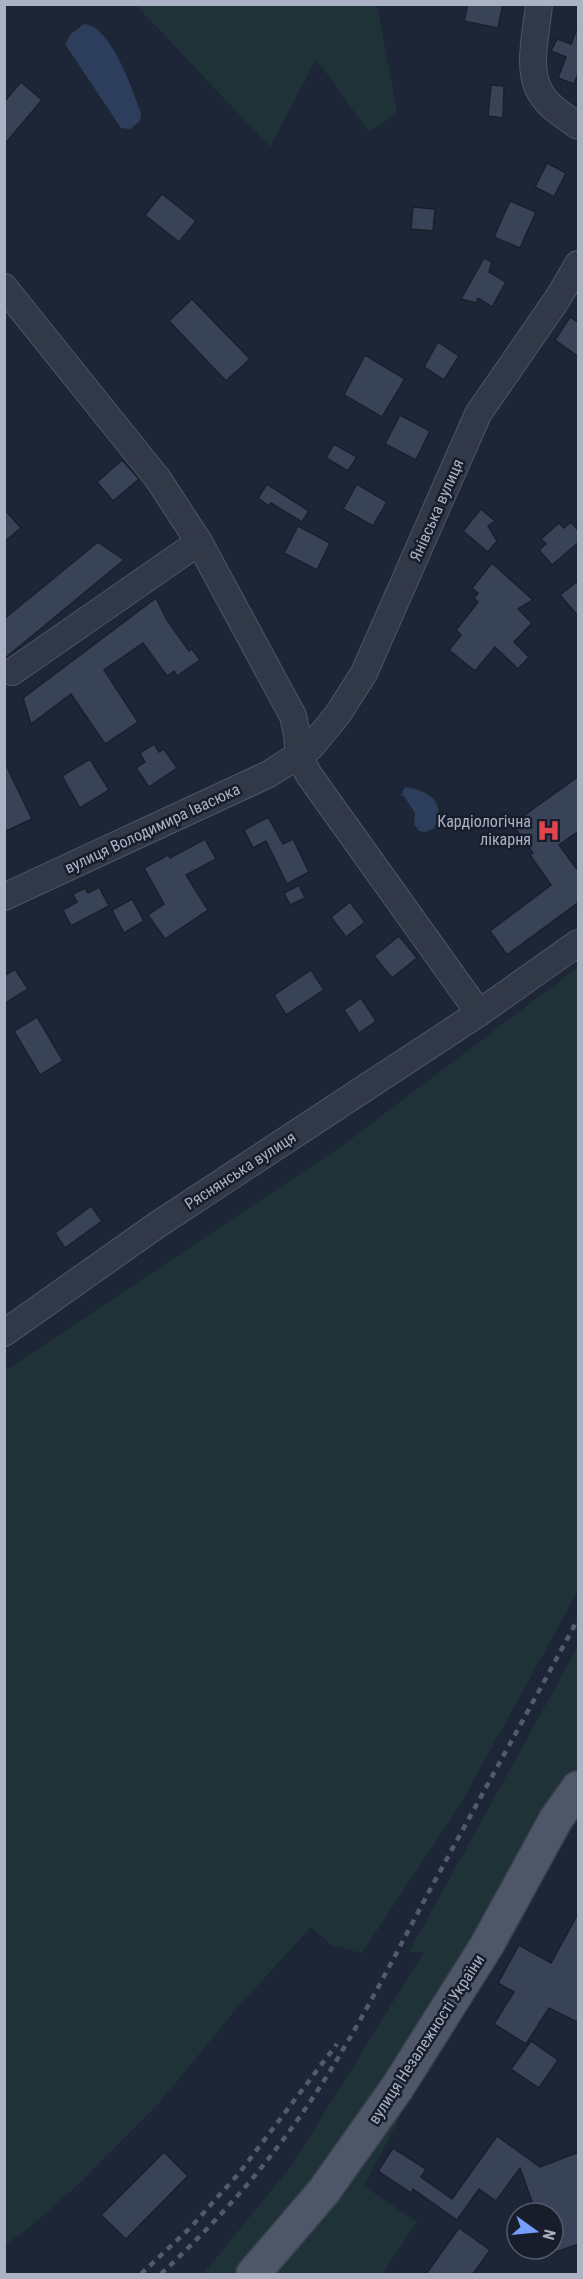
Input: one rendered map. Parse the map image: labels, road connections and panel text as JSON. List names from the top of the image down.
{
  "streets": {
    "main road": ["вулиця Незалежності України"],
    "street": ["Янівська вулиця", "вулиця Володимира Івасюка", "Ряснянська вулиця"]
  },
  "crossings": [
    ["Янівська вулиця", "вулиця Володимира Івасюка"]
  ],
  "places": {
    "hospital": ["Кардіологічна лікарня"]
  },
  "north": "right"
}
